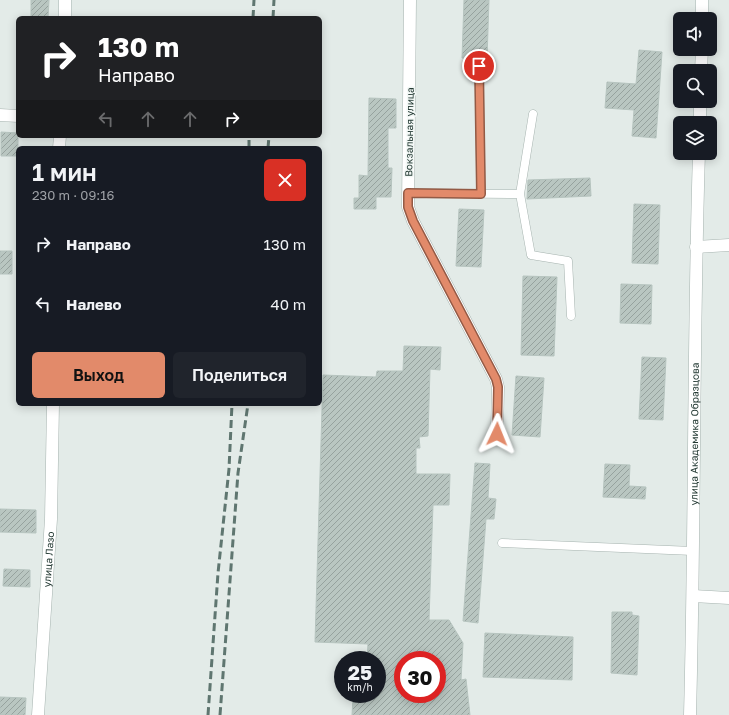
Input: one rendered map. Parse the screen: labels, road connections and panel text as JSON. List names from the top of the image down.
{
  "streets": {
    "street": ["Вокзальная улица", "улица Академика Образцова", "улица Лазо"]
  },
  "page": {
    "turn": ["130 m", "Направо"],
    "heading": ["1 мин", "230 m · 09:16"],
    "list": [
      {
        "name": "Направо",
        "value": "130 m"
      },
      {
        "name": "Налево",
        "value": "40 m"
      }
    ],
    "buttons": ["Выход", "Поделиться"],
    "speed": "25 km/h",
    "limit": "30"
  }
}
